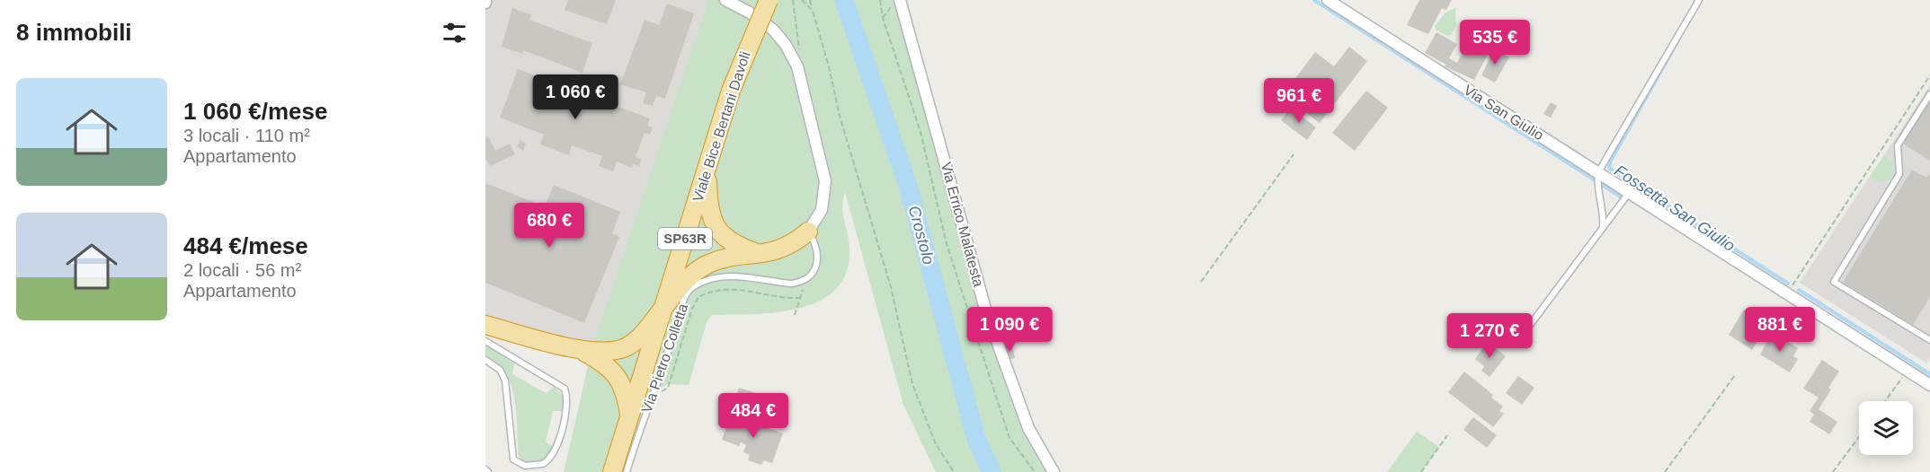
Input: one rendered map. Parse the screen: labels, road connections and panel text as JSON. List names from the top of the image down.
{
  "streets": {
    "highway": ["Viale Bice Bertani Davoli", "SP63R"],
    "street": ["Via San Giulio", "Via Errico Malatesta"],
    "lane": ["Via Pietro Colletta"]
  },
  "water": ["Fossetta San Giulio", "Crostolo"],
  "page": {
    "heading": "8 immobili",
    "price": [
      "535 €",
      "1 060 €",
      "961 €",
      "680 €",
      "1 090 €",
      "881 €",
      "1 270 €",
      "484 €"
    ],
    "list": [
      {
        "name": "1 060 €/mese",
        "note": "3 locali · 110 m² · Appartamento"
      },
      {
        "name": "484 €/mese",
        "note": "2 locali · 56 m² · Appartamento"
      }
    ]
  }
}
